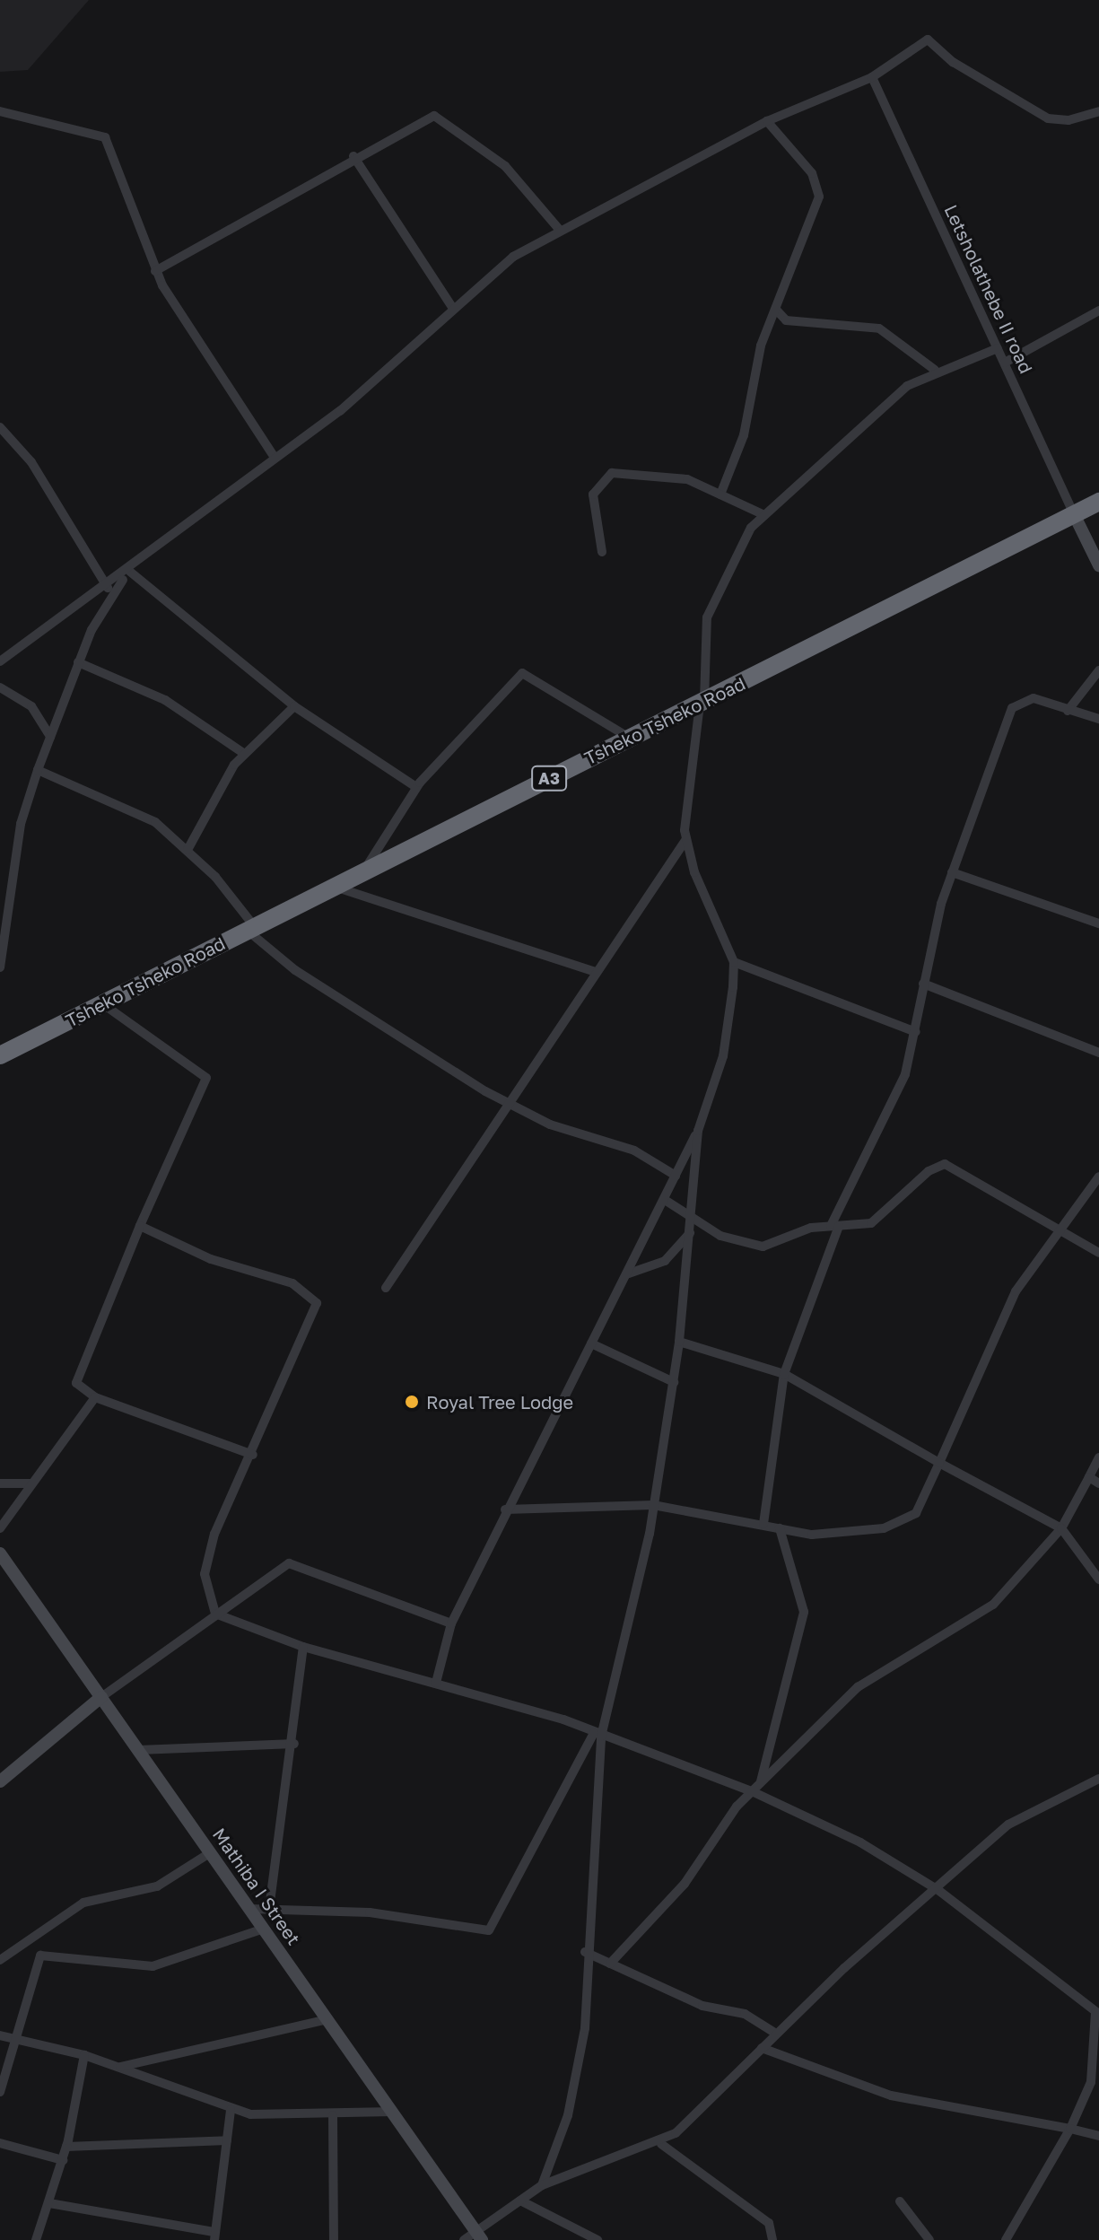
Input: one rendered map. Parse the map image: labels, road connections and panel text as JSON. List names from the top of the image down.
{
  "streets": {
    "highway": ["Tsheko Tsheko Road", "A3"],
    "street": ["Letsholathebe II road", "Mathiba I Street"]
  },
  "crossings": [
    ["Letsholathebe II road", "Tsheko Tsheko Road"]
  ],
  "places": ["Royal Tree Lodge"]
}
